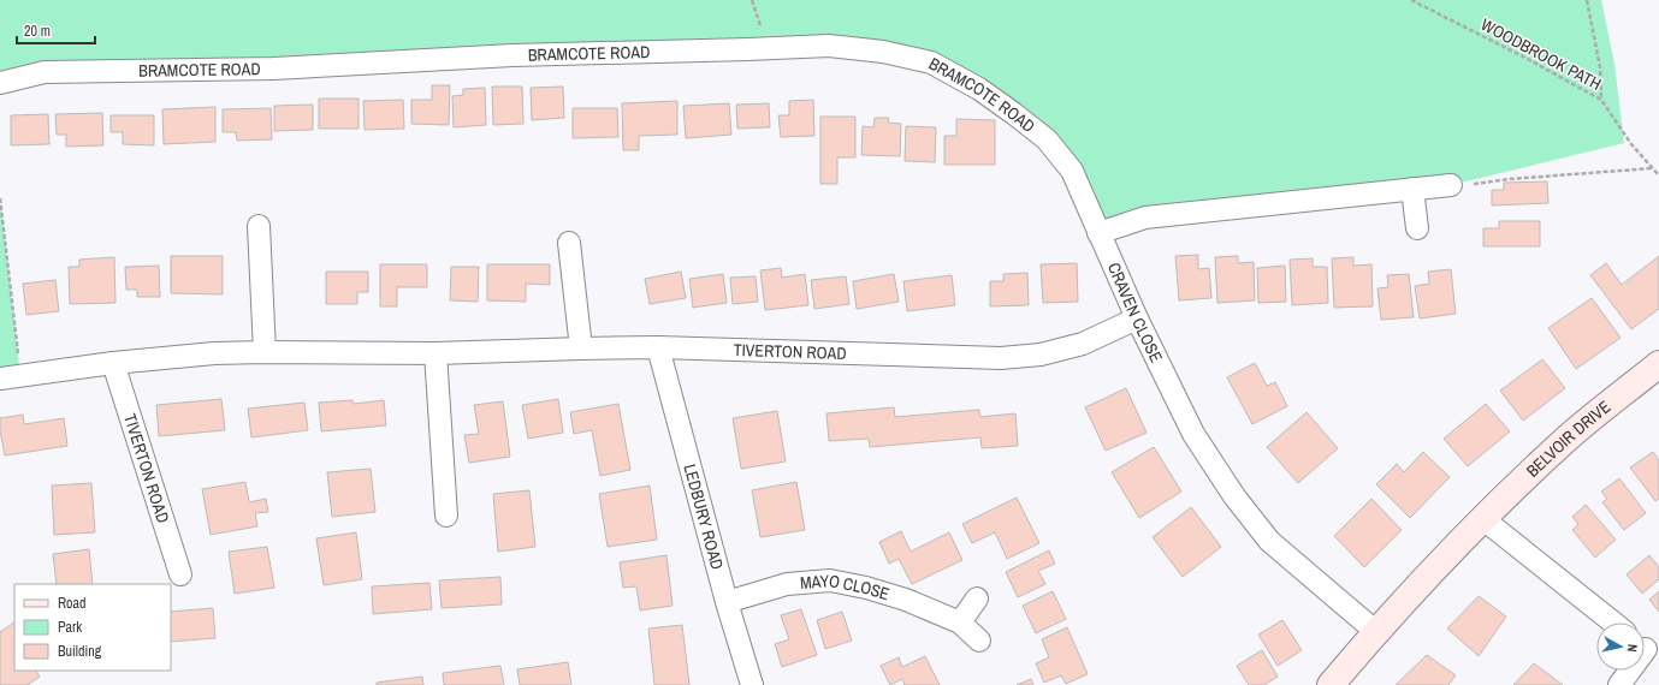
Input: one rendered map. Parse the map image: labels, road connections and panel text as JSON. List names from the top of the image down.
{
  "streets": {
    "street": [
      "BRAMCOTE ROAD",
      "CRAVEN CLOSE",
      "TIVERTON ROAD",
      "BELVOIR DRIVE",
      "LEDBURY ROAD",
      "MAYO CLOSE"
    ],
    "path": ["WOODBROOK PATH"]
  },
  "crossings": [
    ["BRAMCOTE ROAD", "CRAVEN CLOSE"],
    ["CRAVEN CLOSE", "TIVERTON ROAD"],
    ["CRAVEN CLOSE", "BELVOIR DRIVE"],
    ["TIVERTON ROAD", "LEDBURY ROAD"],
    ["LEDBURY ROAD", "MAYO CLOSE"]
  ],
  "legend": ["Road", "Park", "Building"],
  "scale_bar": "20 m",
  "north": "right"
}
